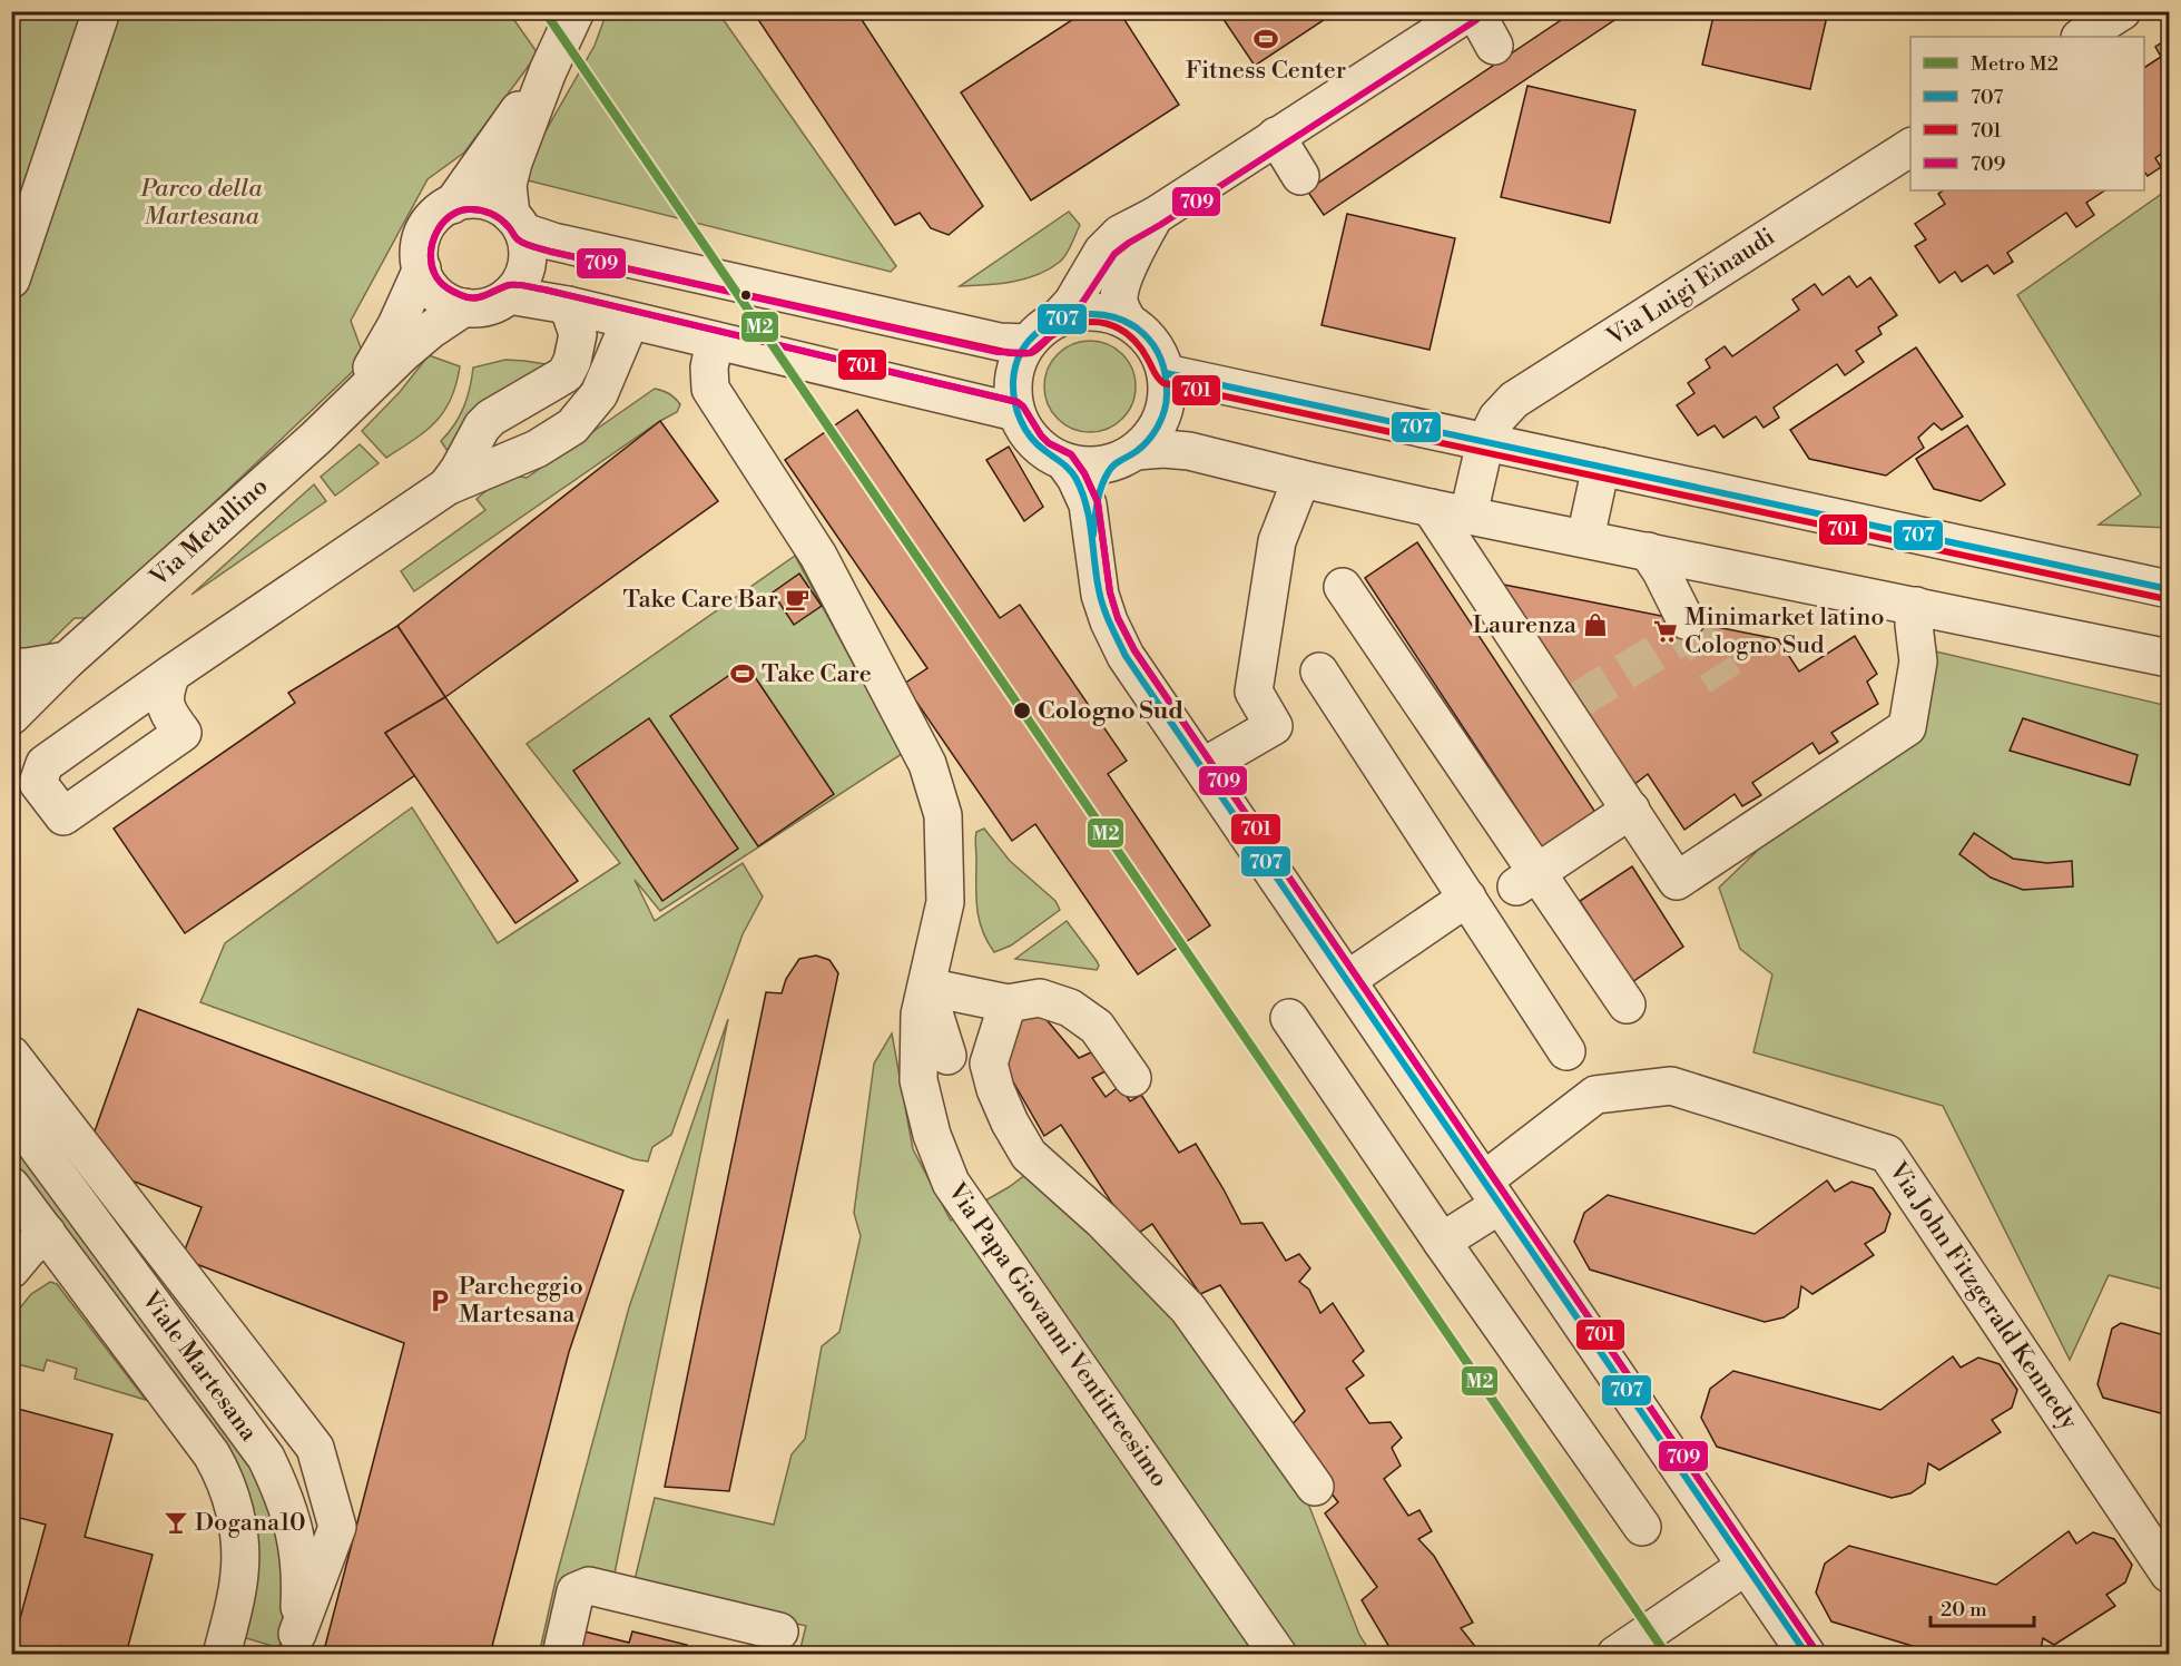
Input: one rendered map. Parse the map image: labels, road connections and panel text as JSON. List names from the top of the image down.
{
  "streets": {
    "street": [
      "Via Luigi Einaudi",
      "Via Metallino",
      "Via John Fitzgerald Kennedy",
      "Via Papa Giovanni Ventitreesimo",
      "Viale Martesana"
    ]
  },
  "parks": ["Parco della Martesana"],
  "places": {
    "sports": ["Fitness Center", "Take Care"],
    "cafe": ["Take Care Bar"],
    "shop": ["Laurenza"],
    "supermarket": ["Minimarket latino Cologno Sud"],
    "other": ["Cologno Sud"],
    "parking": ["Parcheggio Martesana"],
    "bar": ["Dogana10"]
  },
  "lines": [
    "metro line M2",
    "transit line 709",
    "transit line 701",
    "transit line 707"
  ],
  "legend": [
    "Metro M2",
    "707",
    "701",
    "709"
  ],
  "scale_bar": "20 m"
}
